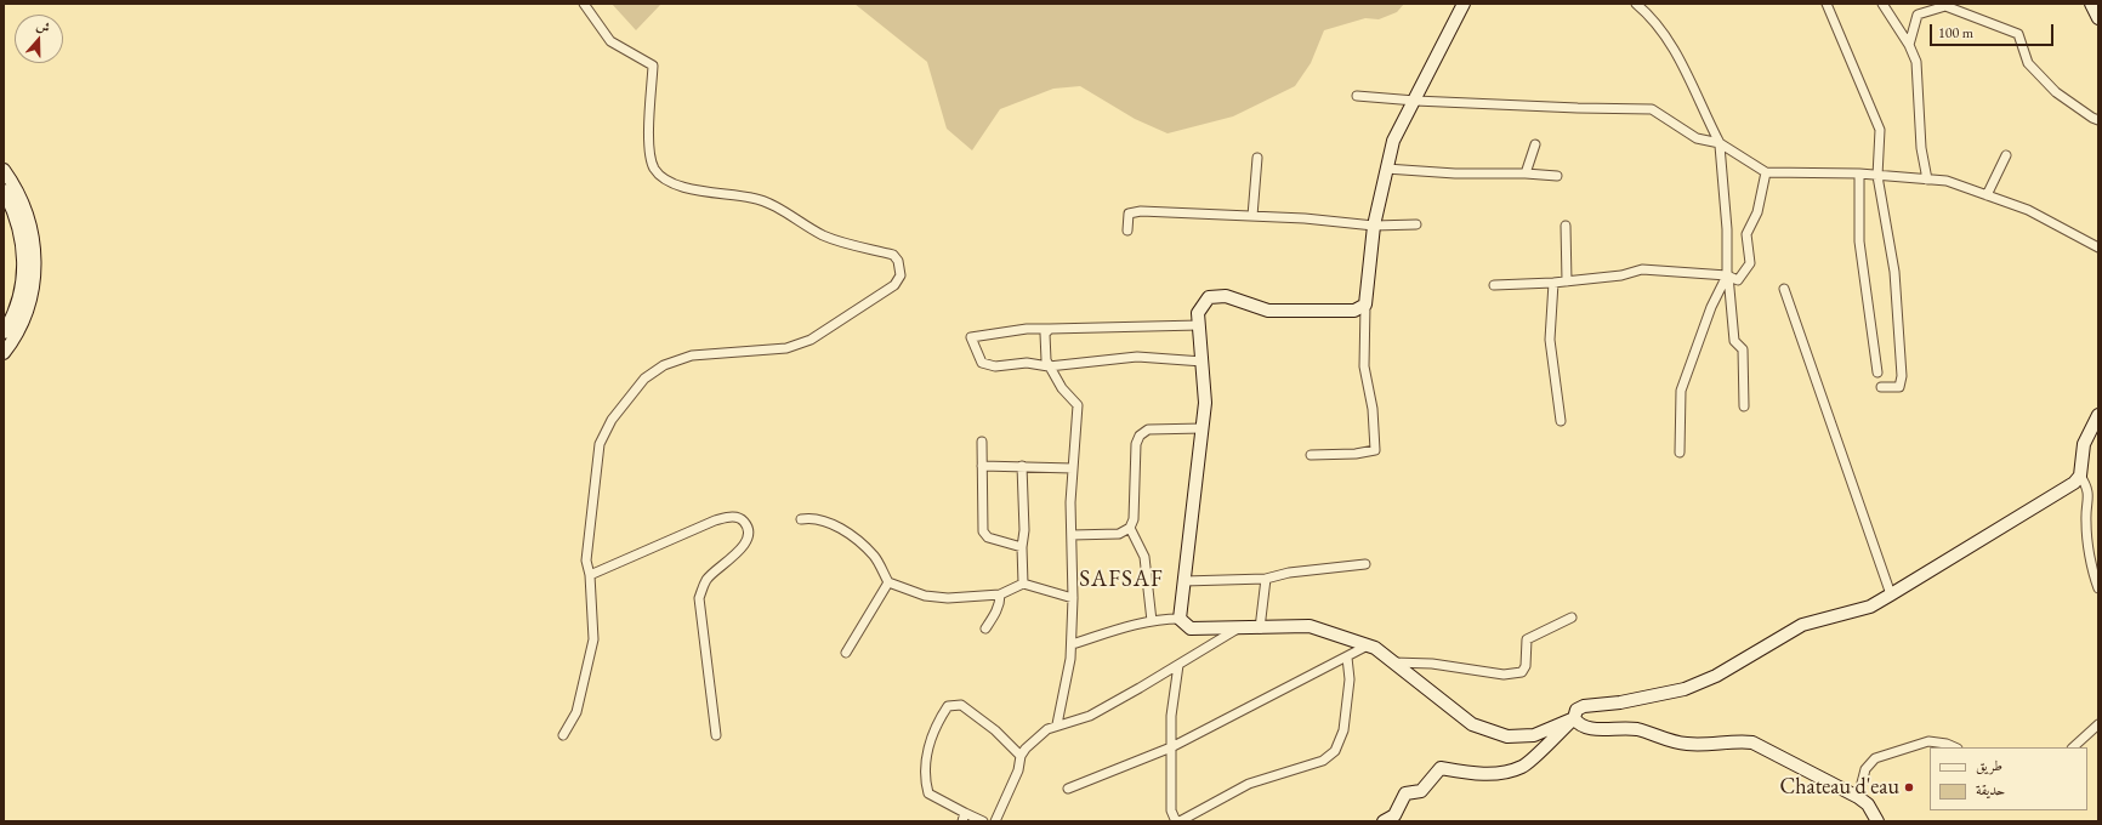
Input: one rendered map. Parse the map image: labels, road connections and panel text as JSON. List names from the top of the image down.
{
  "districts": ["SAFSAF"],
  "places": ["Chateau d'eau"],
  "legend": ["طريق", "حديقة"],
  "scale_bar": "100 m",
  "north": "top"
}
